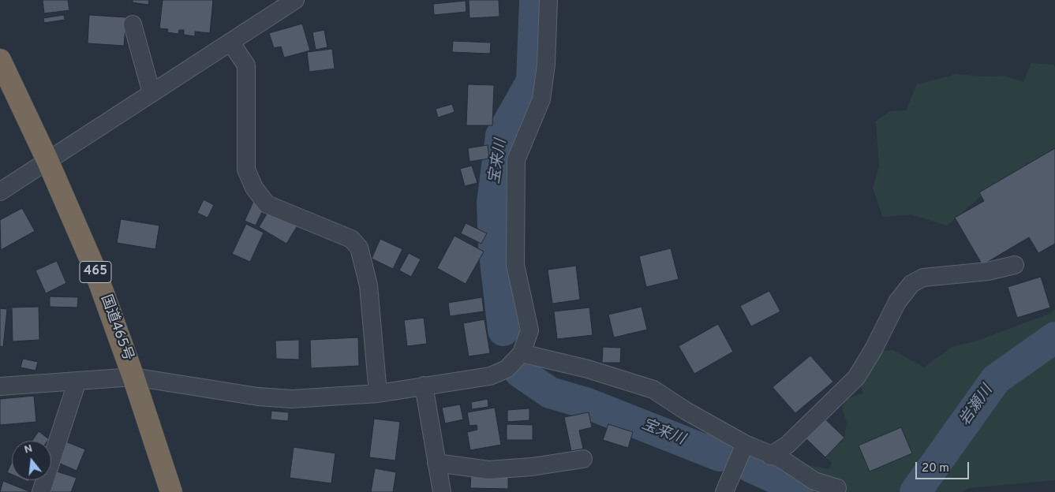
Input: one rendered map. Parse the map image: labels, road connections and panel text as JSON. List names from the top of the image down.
{
  "streets": {
    "highway": ["465", "国道465号"]
  },
  "water": ["宝来川", "岩瀬川"],
  "scale_bar": "20 m",
  "north": "top"
}
